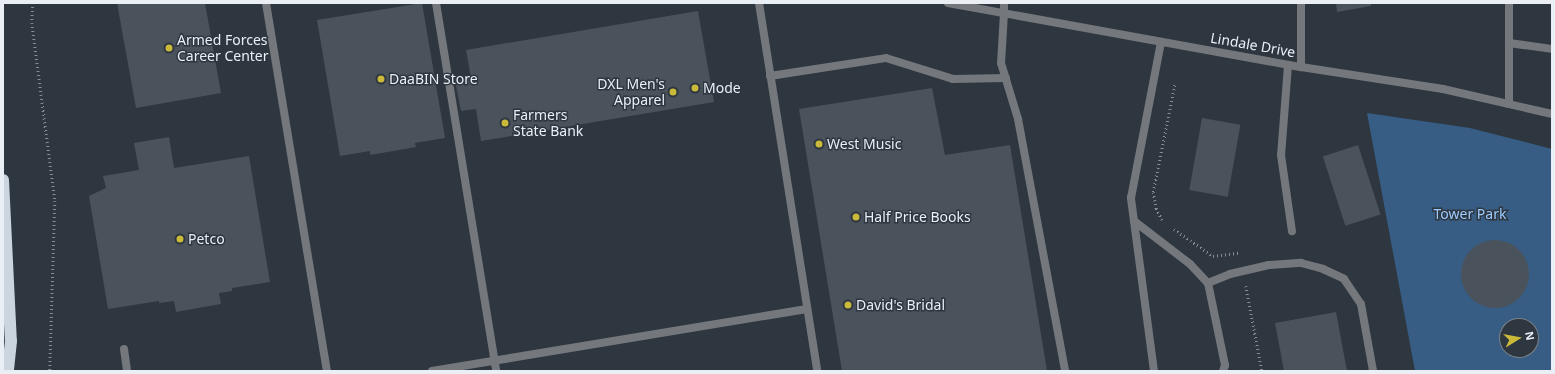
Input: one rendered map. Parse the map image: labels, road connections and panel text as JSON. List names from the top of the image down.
{
  "streets": {
    "street": ["Lindale Drive"]
  },
  "parks": ["Tower Park"],
  "places": [
    "Armed Forces Career Center",
    "DaaBIN Store",
    "Mode",
    "DXL Men's Apparel",
    "Farmers State Bank",
    "West Music",
    "Half Price Books",
    "Petco",
    "David's Bridal"
  ],
  "north": "right"
}
